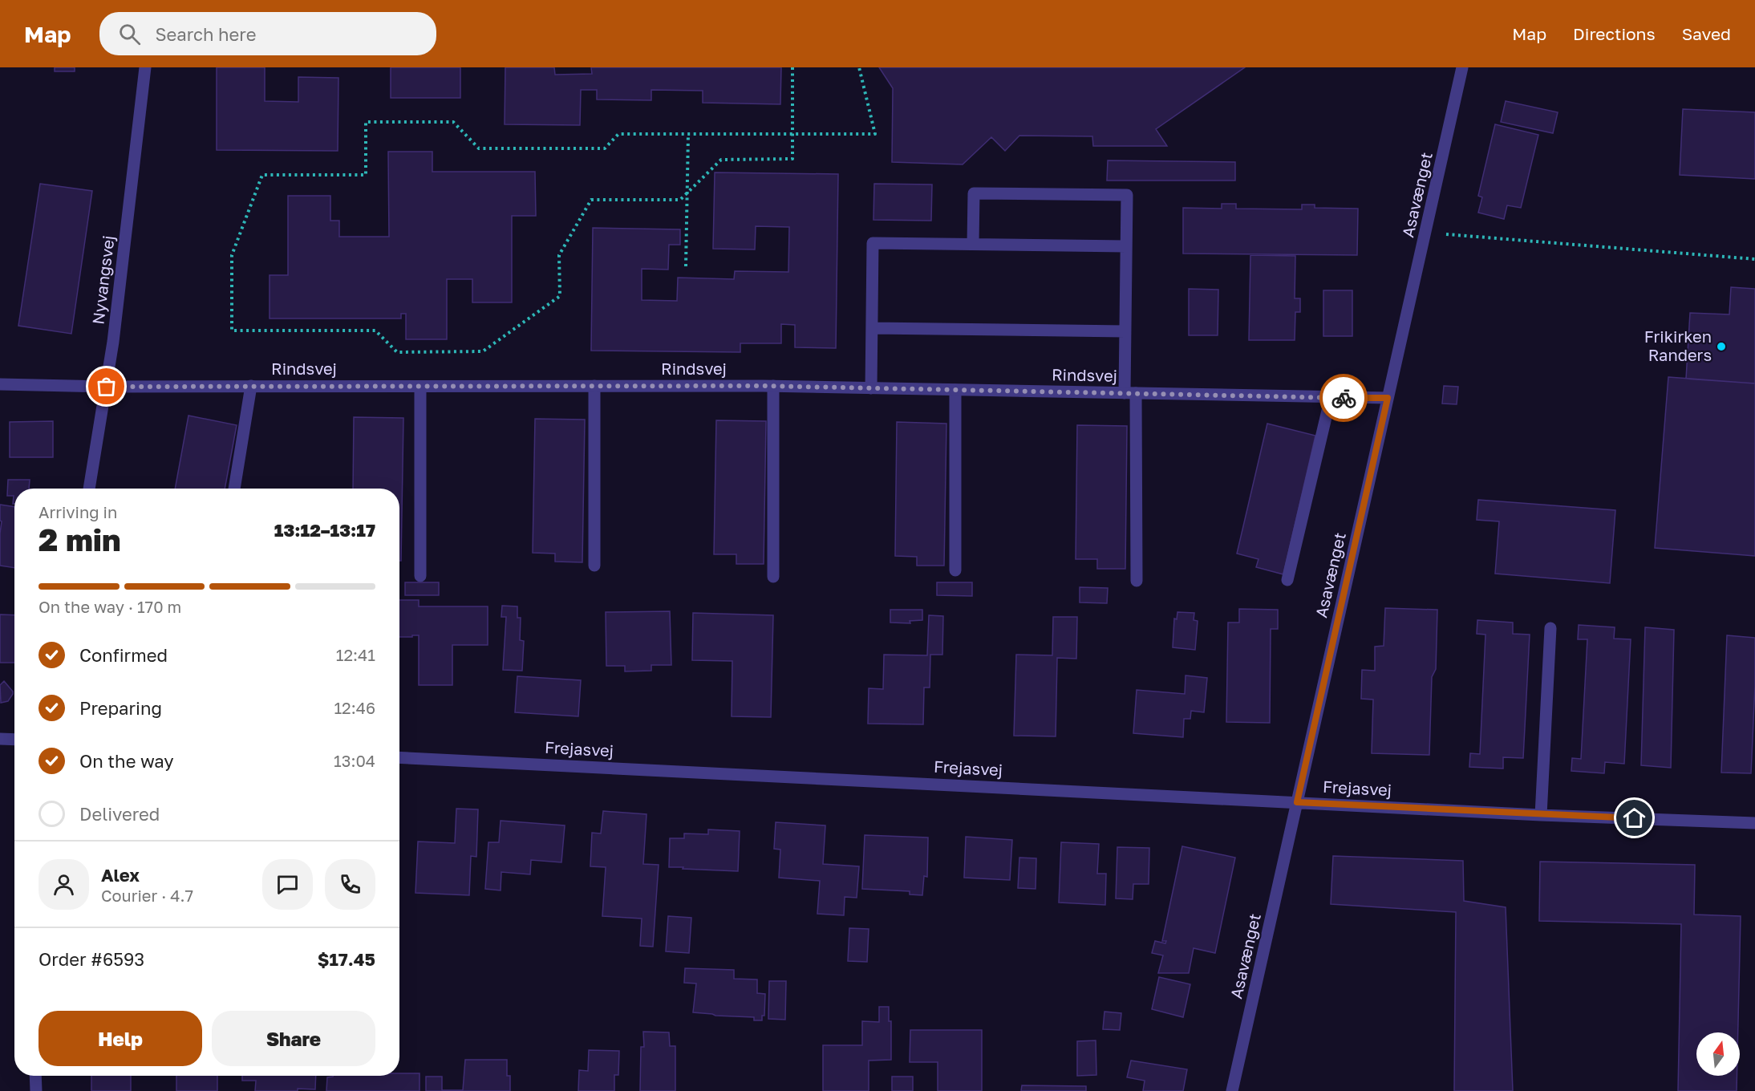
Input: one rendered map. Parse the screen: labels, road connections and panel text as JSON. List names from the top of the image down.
{
  "streets": {
    "street": [
      "Asavænget",
      "Nyvangsvej",
      "Rindsvej",
      "Frejasvej"
    ]
  },
  "crossings": [
    ["Asavænget", "Rindsvej"],
    ["Asavænget", "Frejasvej"],
    ["Nyvangsvej", "Rindsvej"]
  ],
  "places": ["Frikirken Randers"],
  "north": "top",
  "page": {
    "header": "Map",
    "search": "Search here",
    "nav": ["Map", "Directions", "Saved"],
    "heading": ["2 min", "Arriving in", "13:12–13:17"],
    "panel": [
      "Alex",
      "Courier · 4.7",
      "Order #6593",
      "$17.45"
    ],
    "bar": "On the way · 170 m",
    "list": [
      ["Confirmed", "12:41"],
      ["Preparing", "12:46"],
      ["On the way", "13:04"],
      "Delivered"
    ],
    "buttons": ["Help", "Share"]
  }
}
